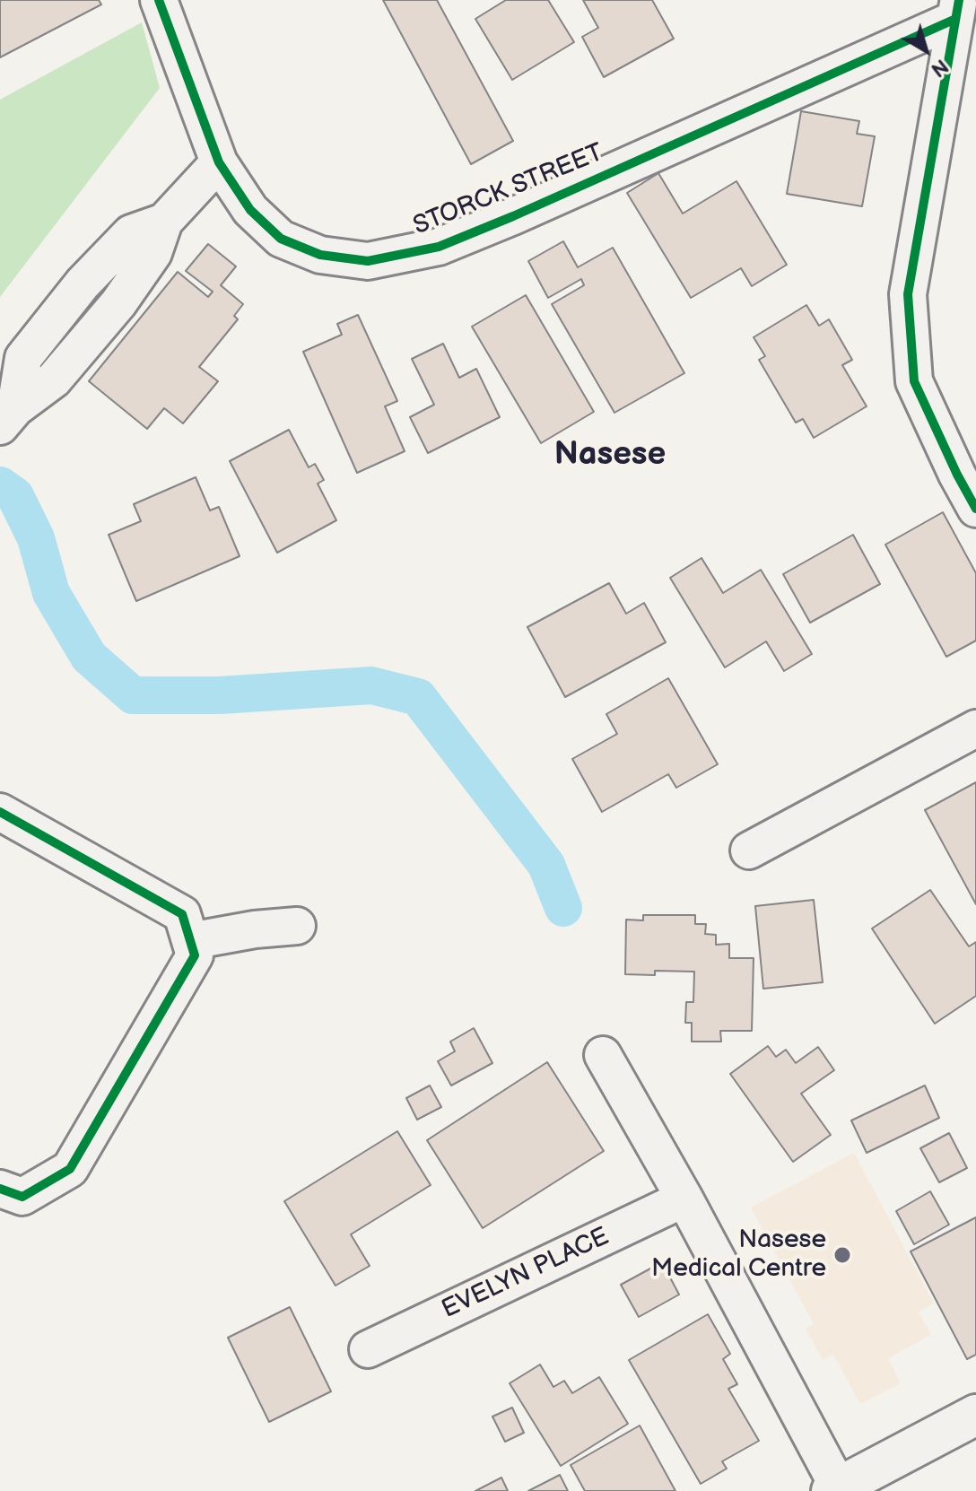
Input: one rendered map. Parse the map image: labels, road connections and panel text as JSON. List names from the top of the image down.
{
  "streets": {
    "street": ["STORCK STREET", "EVELYN PLACE"]
  },
  "districts": ["Nasese"],
  "places": ["Nasese Medical Centre"],
  "north": "bottom right"
}
